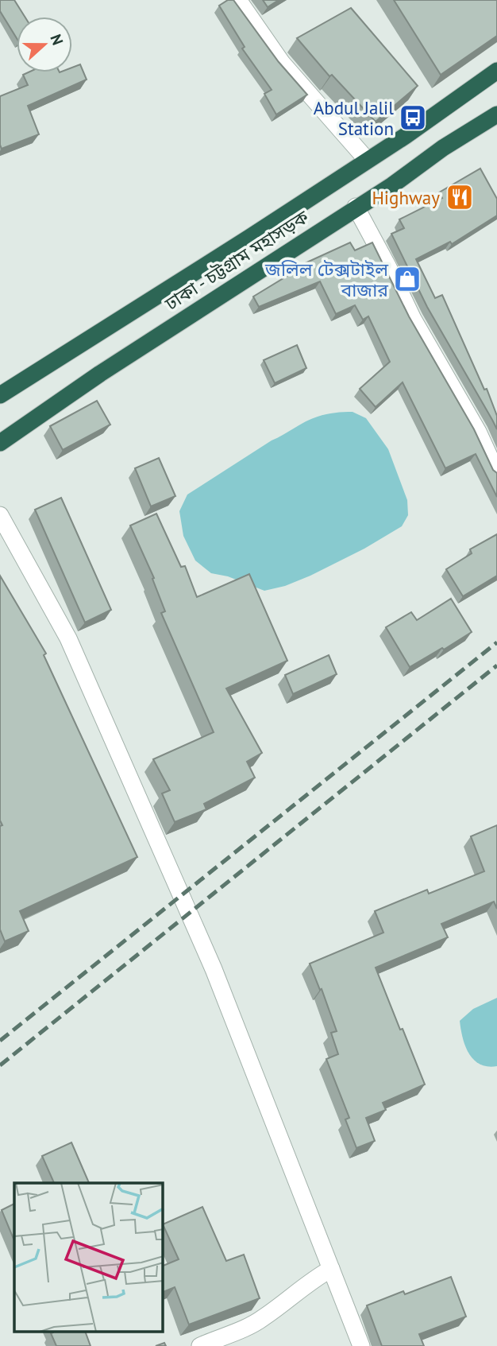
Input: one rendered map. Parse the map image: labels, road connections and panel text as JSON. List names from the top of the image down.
{
  "streets": {
    "highway": ["ঢাকা - চট্টগ্রাম মহাসড়ক"]
  },
  "places": {
    "bus stop": ["Abdul Jalil Station"],
    "restaurant": ["Highway"],
    "shop": ["জলিল টেক্সটাইল বাজার"]
  },
  "north": "right"
}
